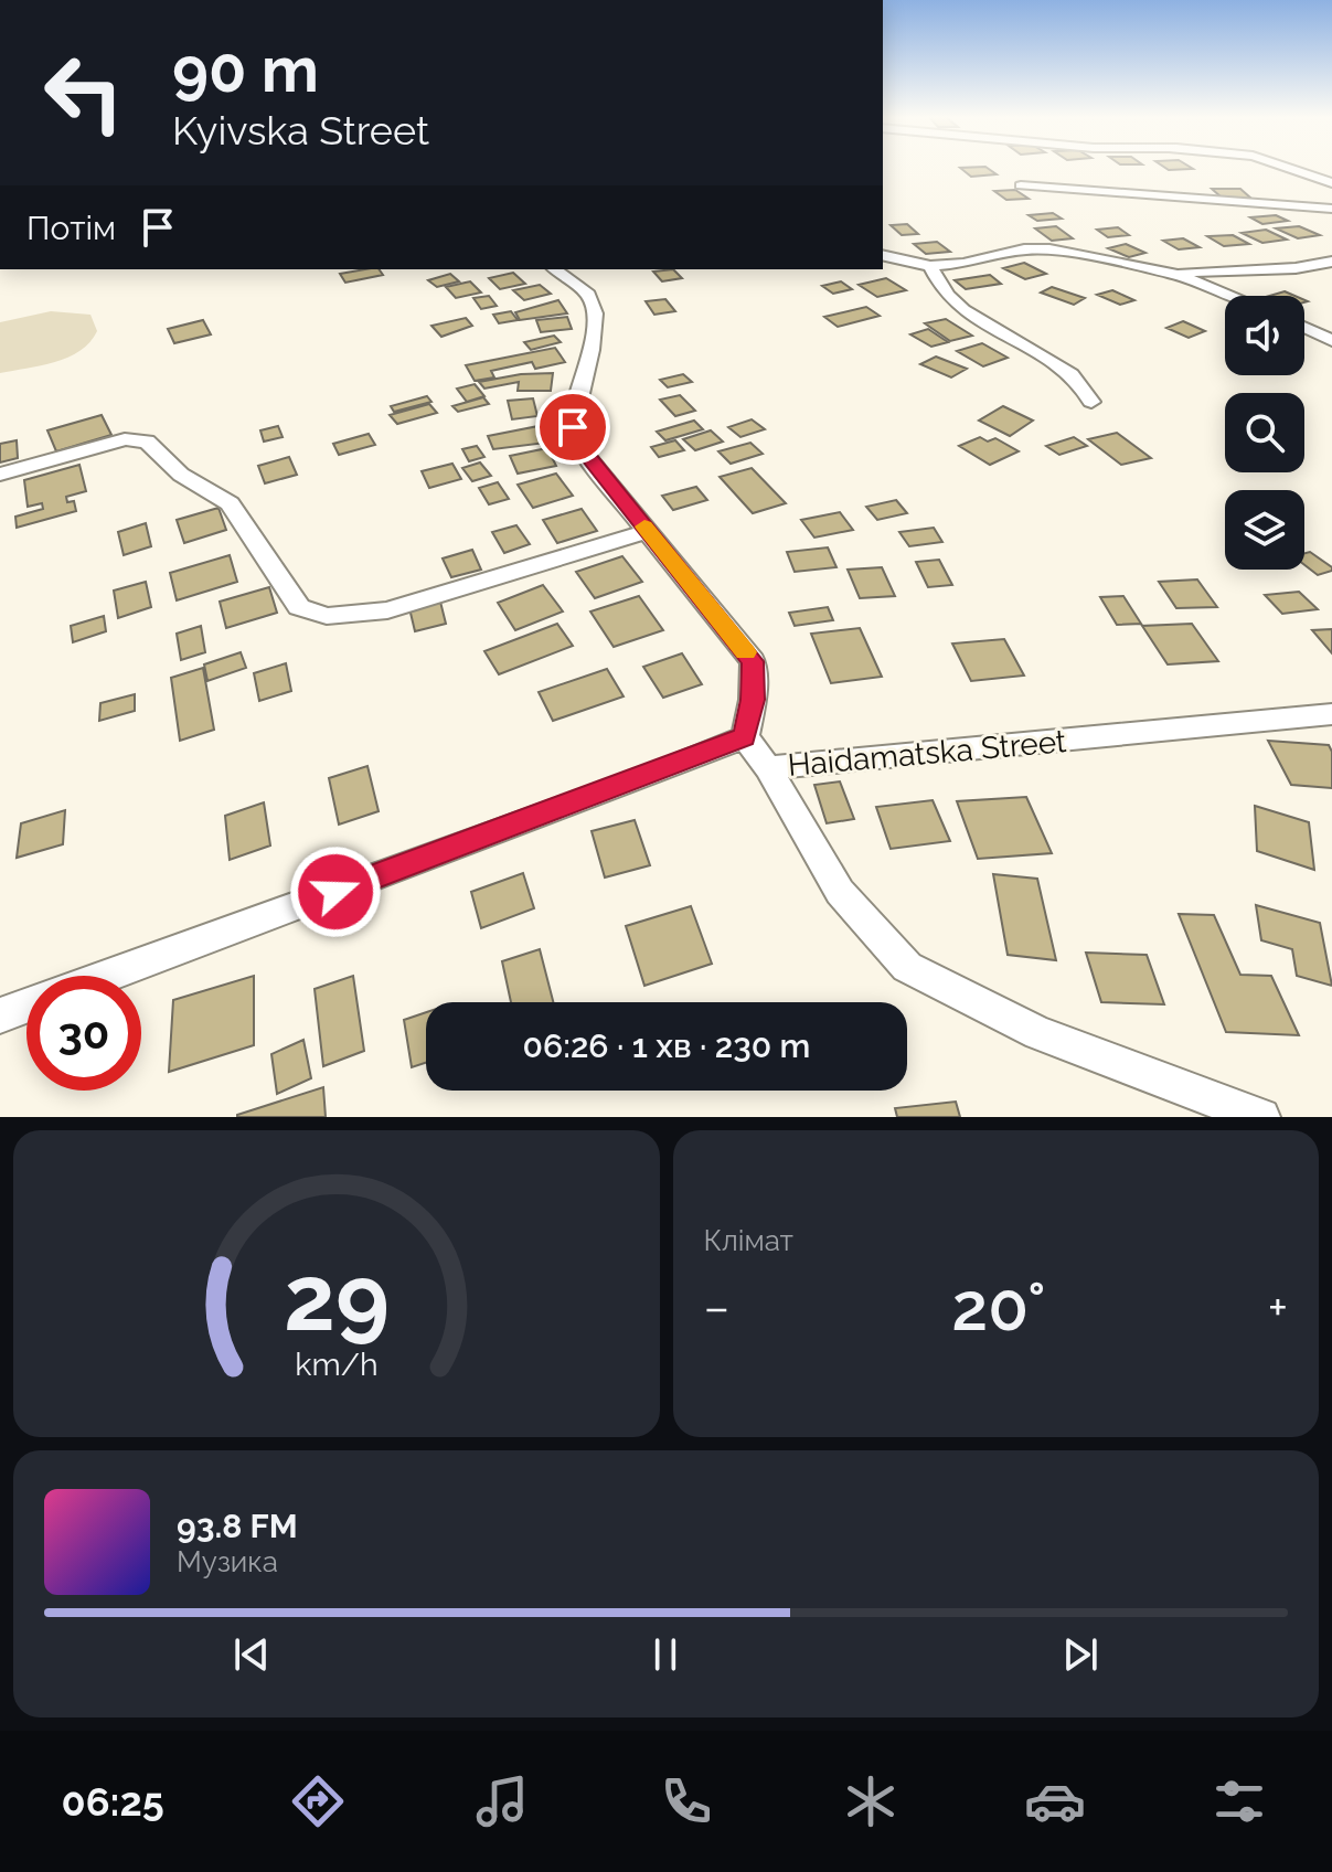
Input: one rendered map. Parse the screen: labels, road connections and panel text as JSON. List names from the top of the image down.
{
  "streets": {
    "street": ["Haidamatska Street"]
  },
  "page": {
    "turn": ["90 m", "Kyivska Street"],
    "then": "Потім",
    "limit": "30",
    "trip": "06:26 · 1 хв · 230 m",
    "tile": "Клімат",
    "heat": ["−", "20°", "+"],
    "song": ["93.8 FM", "Музика"],
    "tabs": "06:25",
    "gauge": ["29", "km/h"]
  }
}
